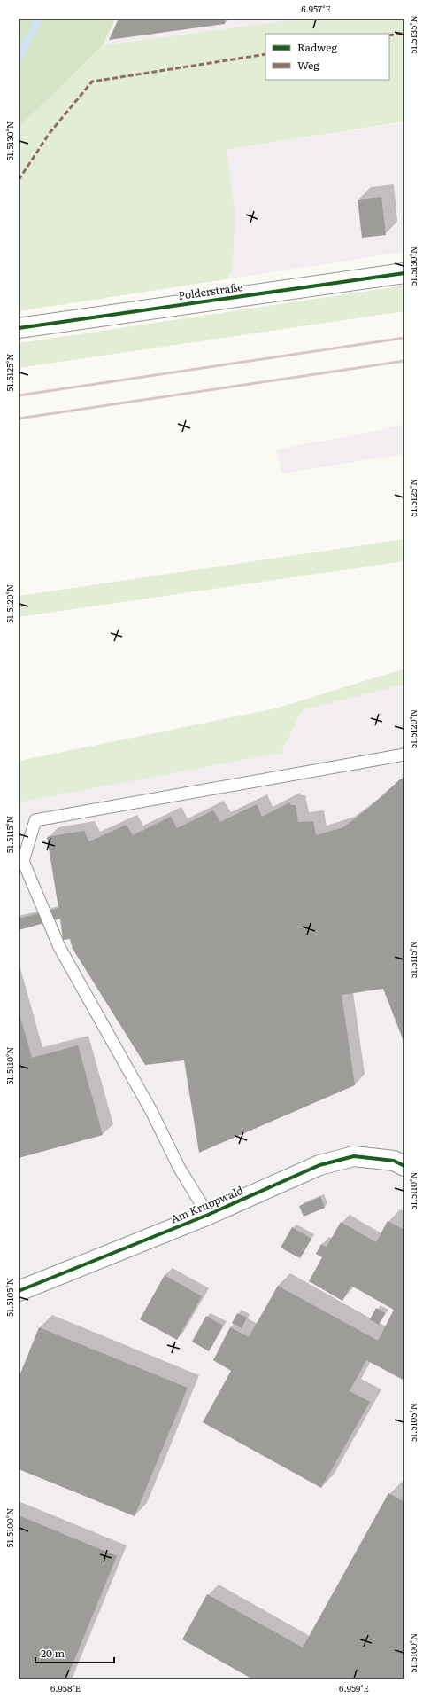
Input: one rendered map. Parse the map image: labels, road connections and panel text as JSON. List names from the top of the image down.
{
  "streets": {
    "street": ["Polderstraße", "Am Kruppwald"]
  },
  "legend": ["Radweg", "Weg"],
  "scale_bar": "20 m",
  "coordinates": [
    "6.957°E",
    "51.5135°N",
    "51.5130°N",
    "51.5125°N",
    "51.5120°N",
    "51.5115°N",
    "51.5110°N",
    "51.5105°N",
    "51.5100°N",
    "6.958°E",
    "6.959°E"
  ]
}
